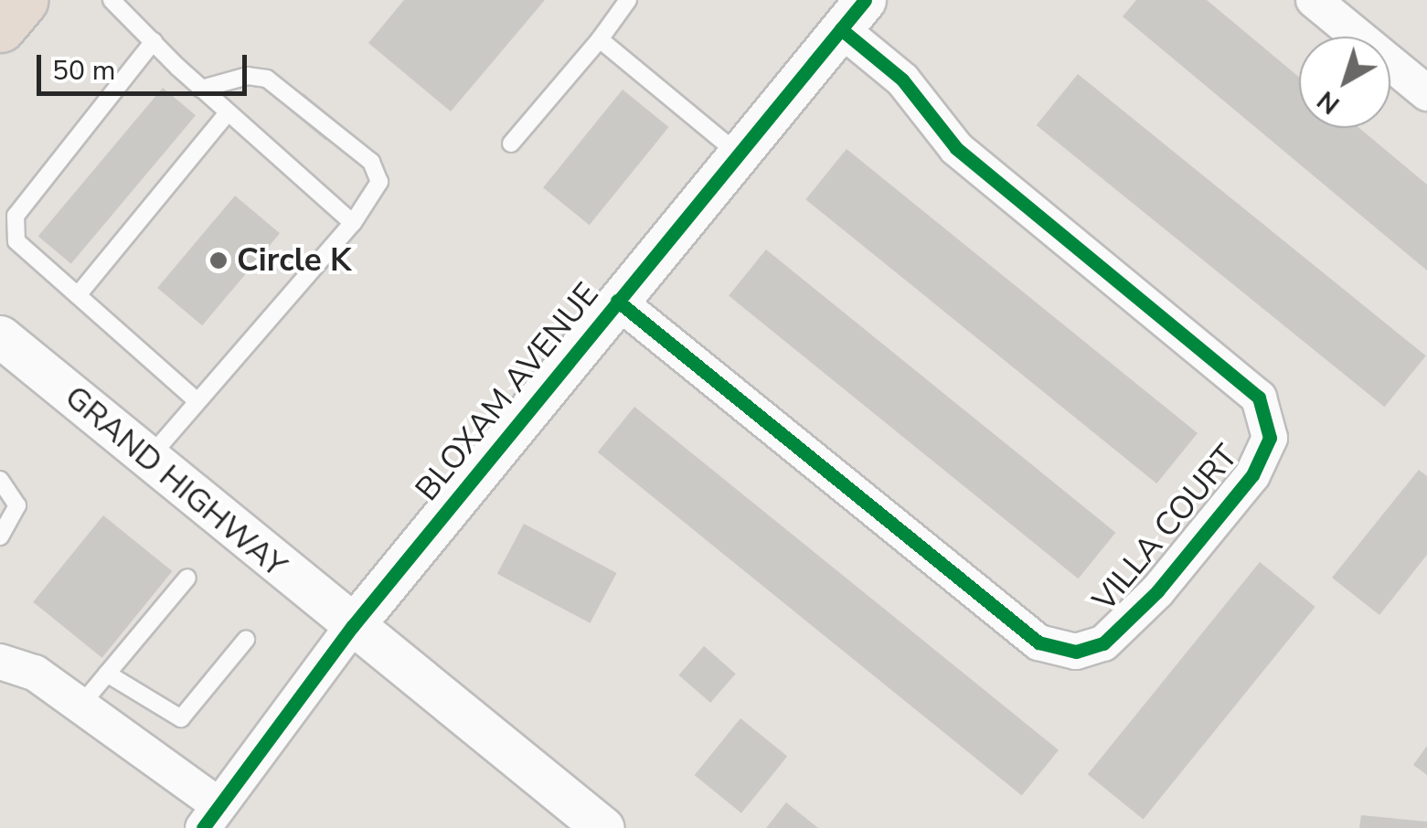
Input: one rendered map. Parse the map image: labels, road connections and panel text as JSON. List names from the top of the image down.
{
  "streets": {
    "street": ["BLOXAM AVENUE", "GRAND HIGHWAY", "VILLA COURT"]
  },
  "crossings": [
    ["BLOXAM AVENUE", "GRAND HIGHWAY"],
    ["BLOXAM AVENUE", "VILLA COURT"]
  ],
  "places": ["Circle K"],
  "scale_bar": "50 m",
  "north": "bottom left"
}
